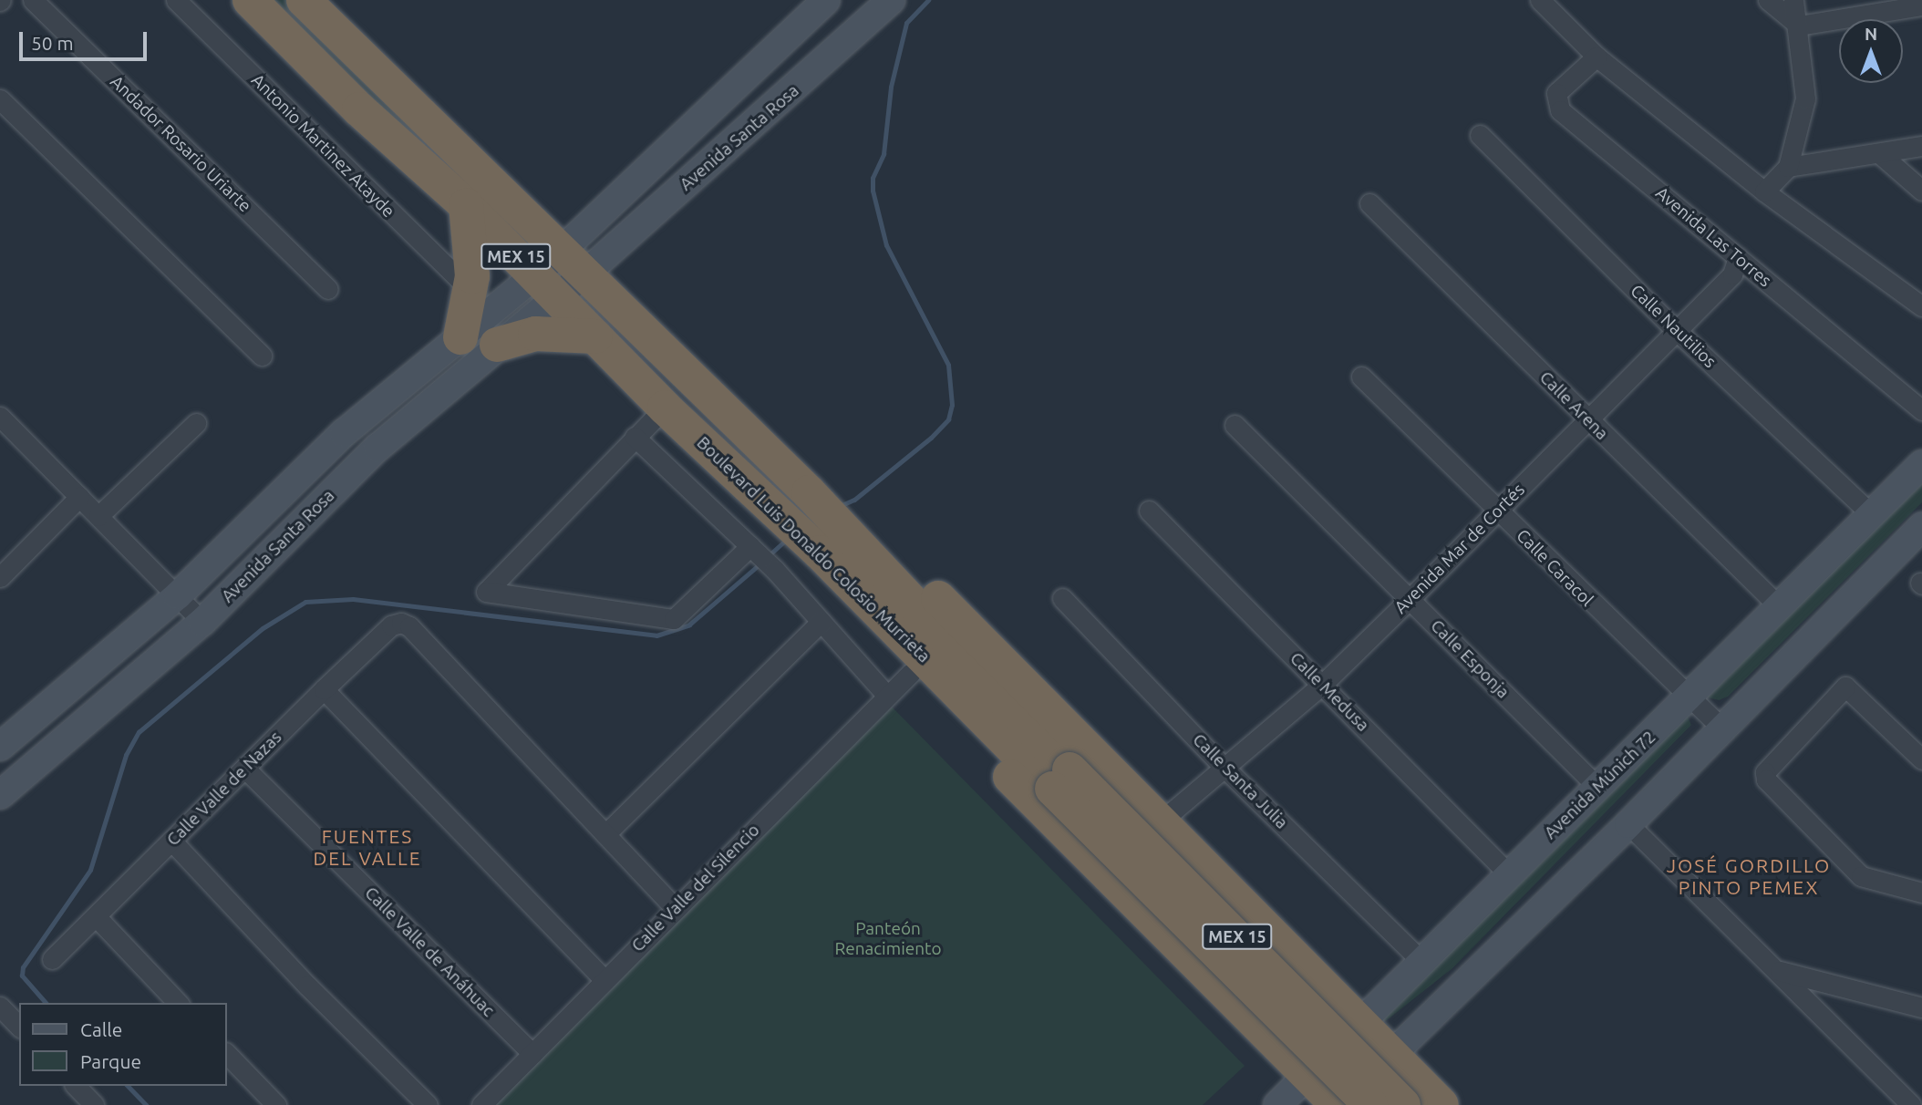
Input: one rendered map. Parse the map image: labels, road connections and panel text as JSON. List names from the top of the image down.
{
  "streets": {
    "highway": ["MEX 15", "Boulevard Luis Donaldo Colosio Murrieta", "Avenida Múnich 72"],
    "main road": ["Avenida Santa Rosa"],
    "street": [
      "Andador Rosario Uriarte",
      "Antonio Martinez Atayde",
      "Avenida Las Torres",
      "Calle Nautilios",
      "Calle Arena",
      "Avenida Mar de Cortés",
      "Calle Caracol",
      "Calle Esponja",
      "Calle Medusa",
      "Calle Santa Julia",
      "Calle Valle de Nazas",
      "Calle Valle del Silencio",
      "Calle Valle de Anáhuac"
    ]
  },
  "crossings": [
    ["Avenida Santa Rosa", "MEX 15"],
    ["Avenida Santa Rosa", "Boulevard Luis Donaldo Colosio Murrieta"],
    ["Antonio Martinez Atayde", "MEX 15"],
    ["Avenida Las Torres", "Avenida Mar de Cortés"],
    ["MEX 15", "Boulevard Luis Donaldo Colosio Murrieta"],
    ["Calle Nautilios", "Avenida Mar de Cortés"],
    ["Calle Nautilios", "Avenida Múnich 72"],
    ["Calle Arena", "Avenida Mar de Cortés"],
    ["Calle Arena", "Avenida Múnich 72"],
    ["Avenida Mar de Cortés", "Calle Caracol"],
    ["Avenida Mar de Cortés", "Calle Esponja"],
    ["Avenida Mar de Cortés", "Calle Medusa"],
    ["Avenida Mar de Cortés", "Calle Santa Julia"],
    ["Calle Caracol", "Avenida Múnich 72"],
    ["Calle Esponja", "Avenida Múnich 72"],
    ["Calle Medusa", "Avenida Múnich 72"],
    ["Calle Santa Julia", "Avenida Múnich 72"],
    ["Calle Valle de Nazas", "Calle Valle de Anáhuac"],
    ["Calle Valle del Silencio", "Calle Valle de Anáhuac"]
  ],
  "districts": ["FUENTES DEL VALLE", "JOSÉ GORDILLO PINTO PEMEX"],
  "parks": ["Panteón Renacimiento"],
  "legend": ["Calle", "Parque"],
  "scale_bar": "50 m",
  "north": "top"
}
